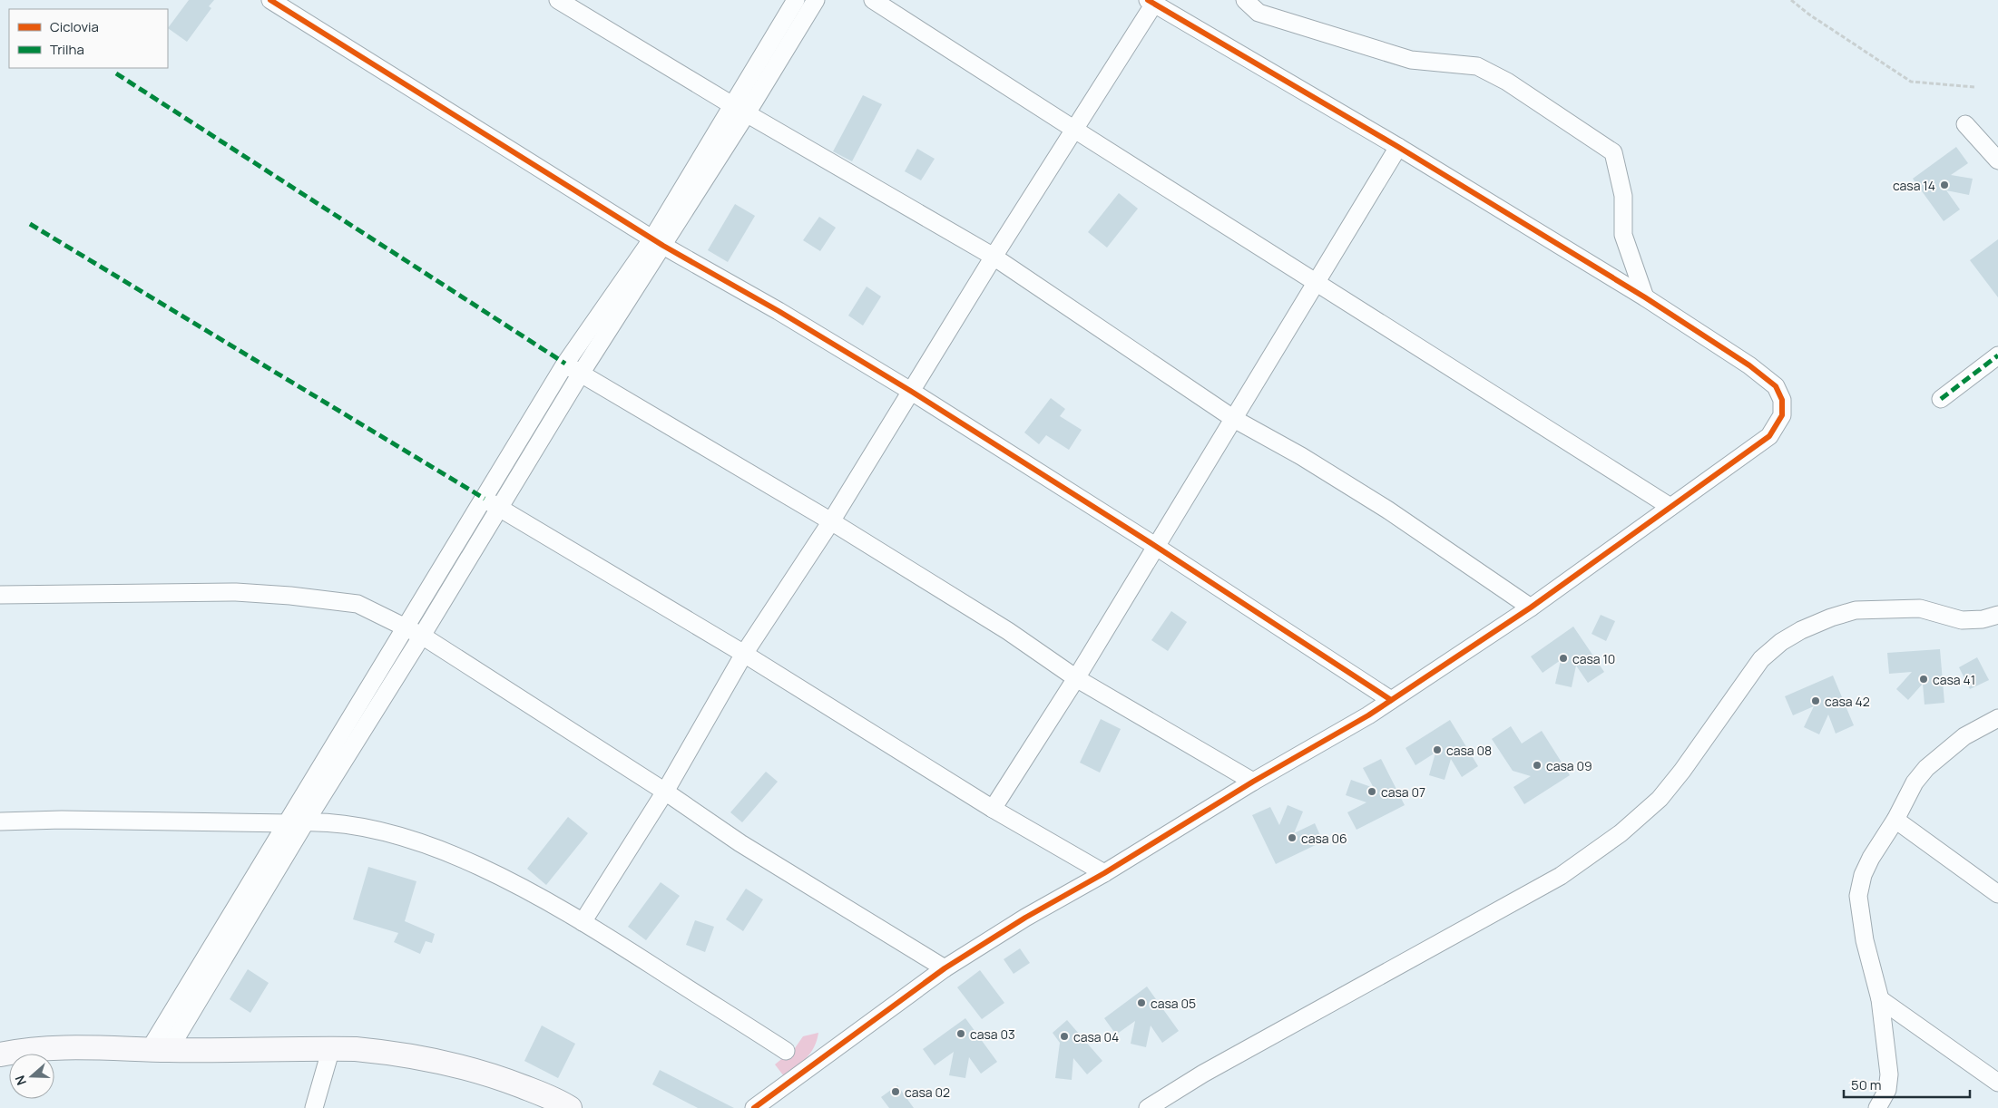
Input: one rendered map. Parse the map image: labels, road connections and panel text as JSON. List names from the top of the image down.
{
  "places": [
    "casa 14",
    "casa 10",
    "casa 41",
    "casa 42",
    "casa 08",
    "casa 09",
    "casa 07",
    "casa 06",
    "casa 05",
    "casa 03",
    "casa 04",
    "casa 02"
  ],
  "legend": ["Ciclovia", "Trilha"],
  "scale_bar": "50 m",
  "north": "left"
}
